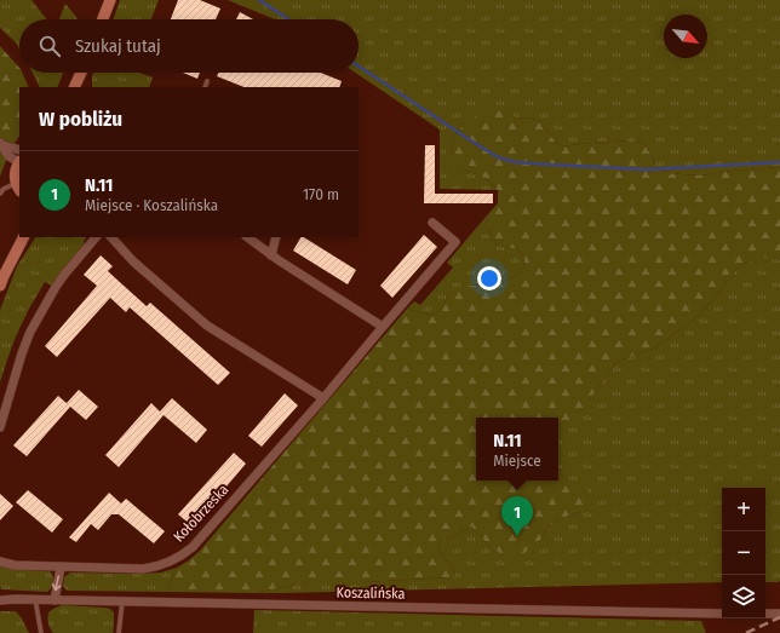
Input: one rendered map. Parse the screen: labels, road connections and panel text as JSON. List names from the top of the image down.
{
  "streets": {
    "street": ["Kołobrzeska", "Koszalińska"]
  },
  "north": "bottom right",
  "page": {
    "search": "Szukaj tutaj",
    "heading": "W pobliżu",
    "list": [
      {
        "mark": "1",
        "name": "N.11",
        "note": "Miejsce · Koszalińska",
        "value": "170 m"
      }
    ],
    "popup": ["N.11", "Miejsce"],
    "map_buttons": ["+", "−"],
    "pins": "1"
  }
}
